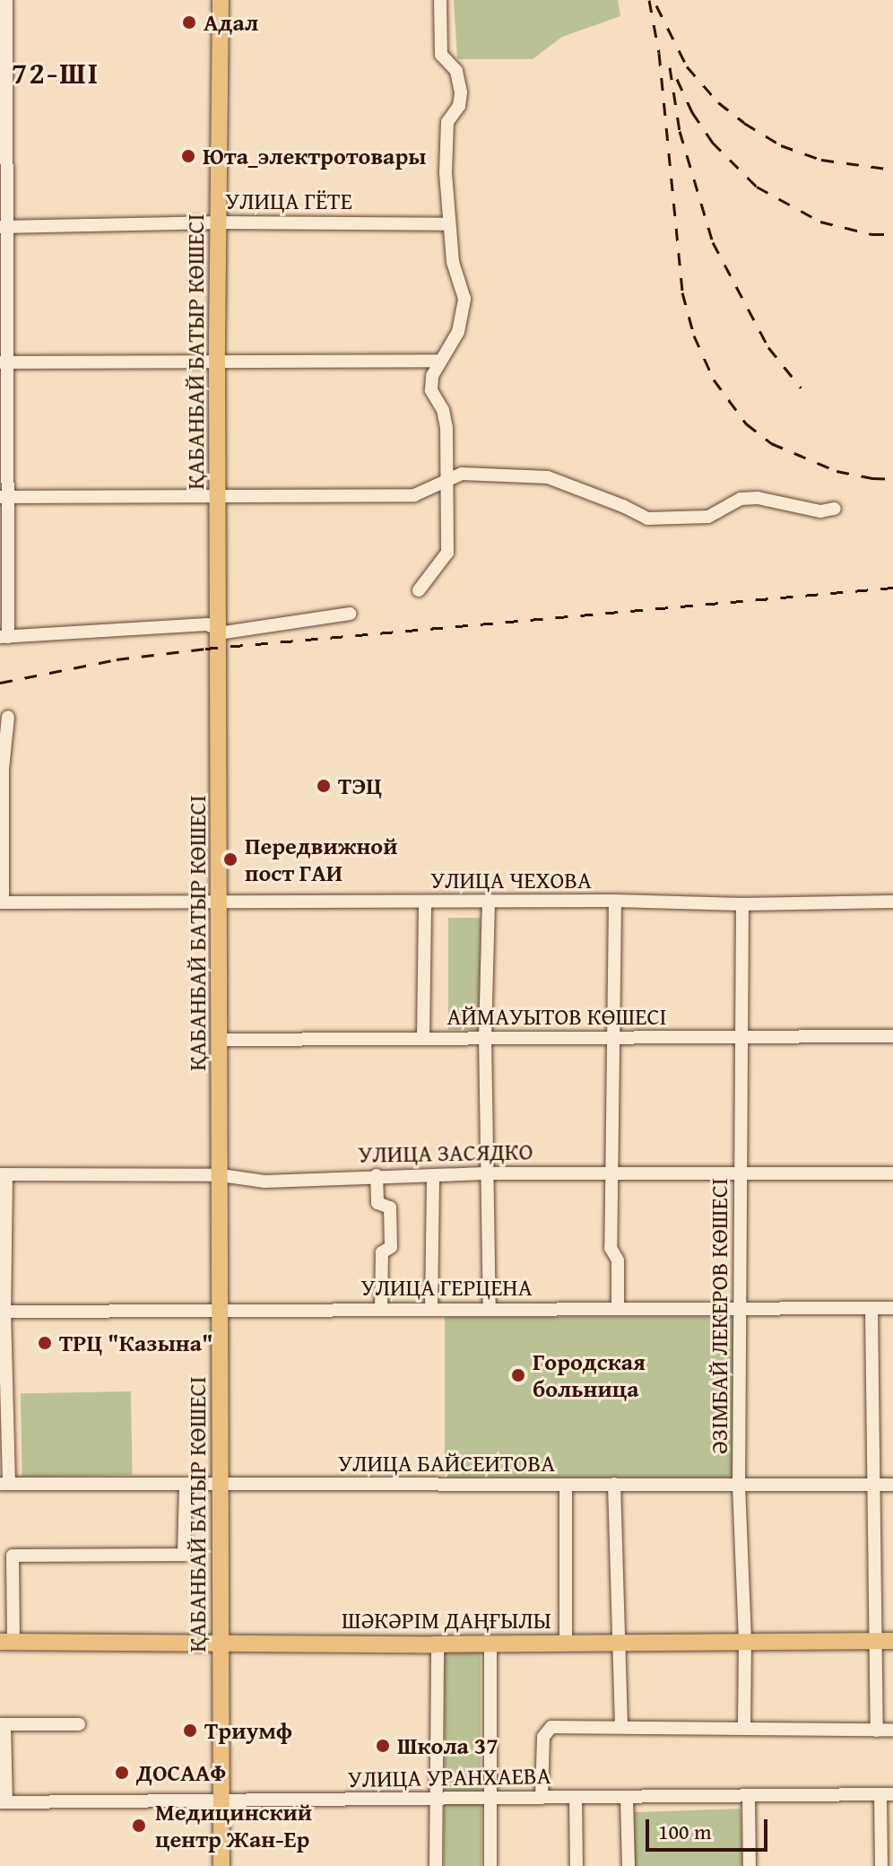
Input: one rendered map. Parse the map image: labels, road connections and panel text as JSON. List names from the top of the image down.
{
  "streets": {
    "main road": ["ҚАБАНБАЙ БАТЫР КӨШЕСІ", "ШӘКӘРІМ ДАҢҒЫЛЫ"],
    "street": [
      "УЛИЦА ГЁТЕ",
      "УЛИЦА ЧЕХОВА",
      "АЙМАУЫТОВ КӨШЕСІ",
      "УЛИЦА ЗАСЯДКО",
      "УЛИЦА ГЕРЦЕНА",
      "ӘЗІМБАЙ ЛЕКЕРОВ КӨШЕСІ",
      "УЛИЦА БАЙСЕИТОВА",
      "УЛИЦА УРАНХАЕВА"
    ]
  },
  "crossings": [
    ["УЛИЦА ГЁТЕ", "ҚАБАНБАЙ БАТЫР КӨШЕСІ"],
    ["ҚАБАНБАЙ БАТЫР КӨШЕСІ", "УЛИЦА ЧЕХОВА"],
    ["ҚАБАНБАЙ БАТЫР КӨШЕСІ", "АЙМАУЫТОВ КӨШЕСІ"],
    ["ҚАБАНБАЙ БАТЫР КӨШЕСІ", "УЛИЦА ЗАСЯДКО"],
    ["ҚАБАНБАЙ БАТЫР КӨШЕСІ", "УЛИЦА ГЕРЦЕНА"],
    ["ҚАБАНБАЙ БАТЫР КӨШЕСІ", "УЛИЦА БАЙСЕИТОВА"],
    ["ҚАБАНБАЙ БАТЫР КӨШЕСІ", "ШӘКӘРІМ ДАҢҒЫЛЫ"],
    ["ҚАБАНБАЙ БАТЫР КӨШЕСІ", "УЛИЦА УРАНХАЕВА"],
    ["УЛИЦА ЧЕХОВА", "ӘЗІМБАЙ ЛЕКЕРОВ КӨШЕСІ"],
    ["АЙМАУЫТОВ КӨШЕСІ", "ӘЗІМБАЙ ЛЕКЕРОВ КӨШЕСІ"],
    ["УЛИЦА ЗАСЯДКО", "ӘЗІМБАЙ ЛЕКЕРОВ КӨШЕСІ"],
    ["УЛИЦА ГЕРЦЕНА", "ӘЗІМБАЙ ЛЕКЕРОВ КӨШЕСІ"],
    ["ӘЗІМБАЙ ЛЕКЕРОВ КӨШЕСІ", "УЛИЦА БАЙСЕИТОВА"],
    ["ӘЗІМБАЙ ЛЕКЕРОВ КӨШЕСІ", "ШӘКӘРІМ ДАҢҒЫЛЫ"]
  ],
  "districts": ["72-ШІ"],
  "places": [
    "Адал",
    "Юта_электротовары",
    "ТЭЦ",
    "Передвижной пост ГАИ",
    "ТРЦ \"Казына\"",
    "Городская больница",
    "Триумф",
    "Школа 37",
    "ДОСААФ",
    "Медицинский центр Жан-Ер"
  ],
  "scale_bar": "100 m"
}
